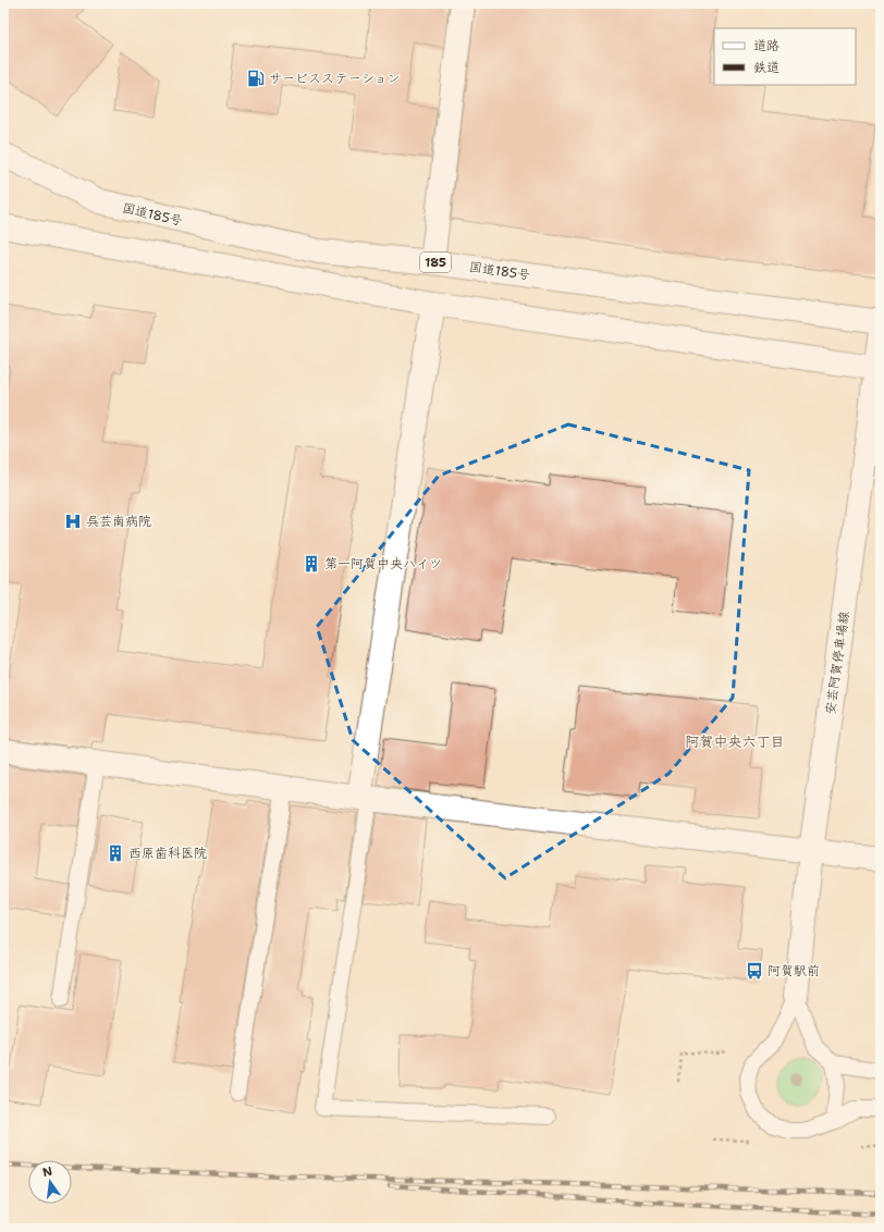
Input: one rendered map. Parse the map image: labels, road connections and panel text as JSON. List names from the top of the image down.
{
  "streets": {
    "main road": ["国道185号", "185", "安芸阿賀停車場線"]
  },
  "districts": ["阿賀中央六丁目"],
  "places": {
    "fuel station": ["サービスステーション"],
    "hospital": ["呉芸南病院"],
    "building": ["第一阿賀中央ハイツ", "西原歯科医院"],
    "bus stop": ["阿賀駅前"]
  },
  "legend": ["道路", "鉄道"],
  "north": "top"
}
